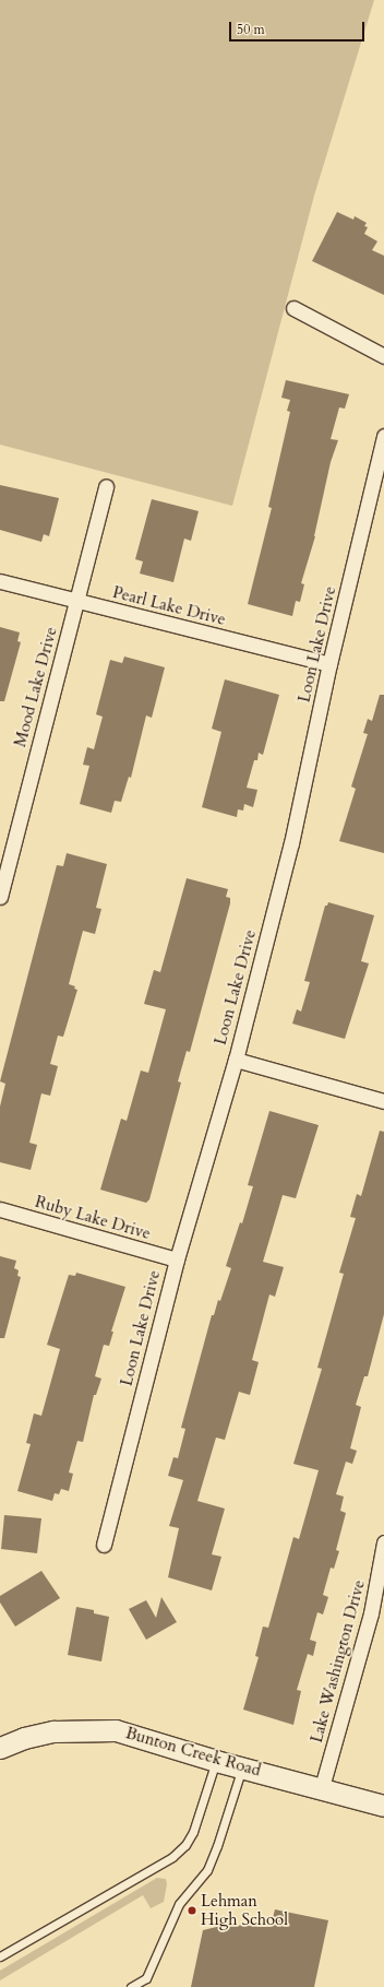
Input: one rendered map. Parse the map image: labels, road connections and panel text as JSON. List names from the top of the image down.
{
  "streets": {
    "street": [
      "Pearl Lake Drive",
      "Loon Lake Drive",
      "Mood Lake Drive",
      "Ruby Lake Drive",
      "Lake Washington Drive",
      "Bunton Creek Road"
    ]
  },
  "crossings": [
    ["Pearl Lake Drive", "Loon Lake Drive"],
    ["Pearl Lake Drive", "Mood Lake Drive"],
    ["Loon Lake Drive", "Ruby Lake Drive"],
    ["Lake Washington Drive", "Bunton Creek Road"]
  ],
  "places": ["Lehman High School"],
  "scale_bar": "50 m"
}
